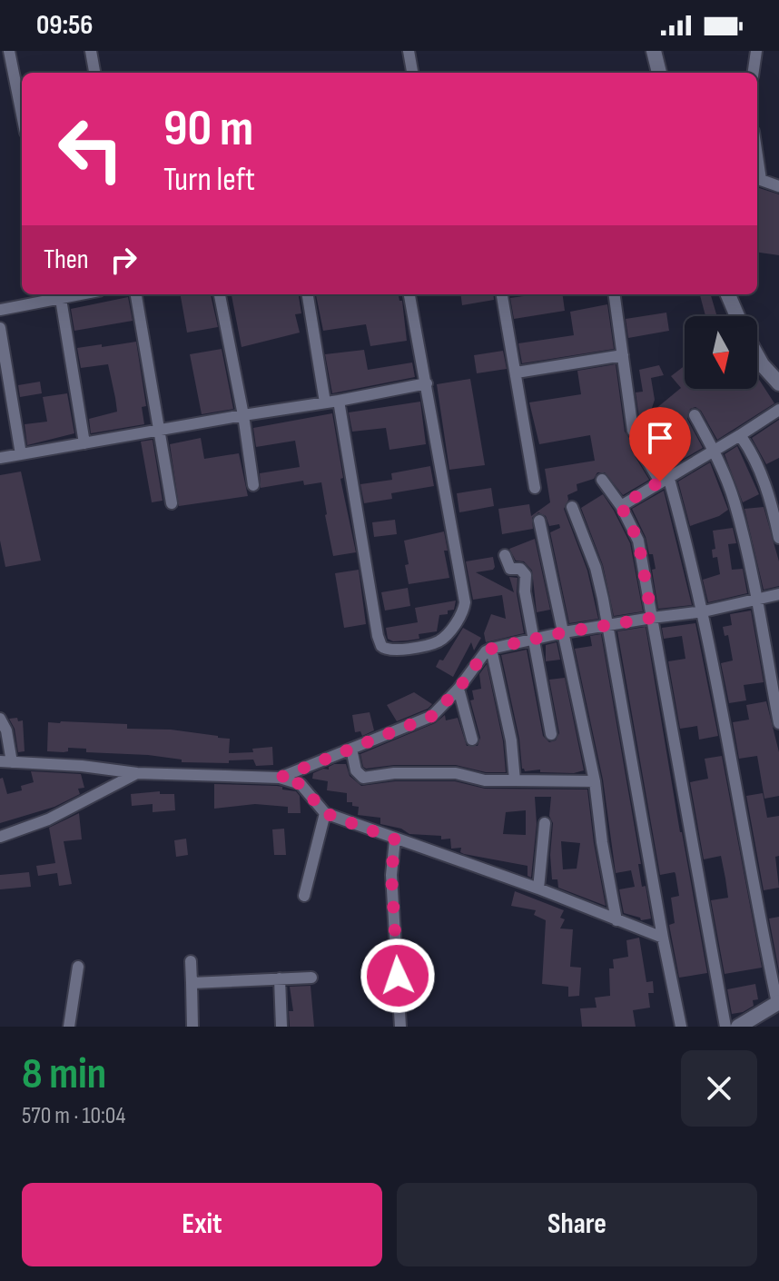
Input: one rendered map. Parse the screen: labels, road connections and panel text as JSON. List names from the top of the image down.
{
  "north": "bottom",
  "page": {
    "status": "09:56",
    "turn": ["90 m", "Turn left"],
    "then": "Then",
    "heading": ["8 min", "570 m · 10:04"],
    "buttons": ["Exit", "Share"]
  }
}
